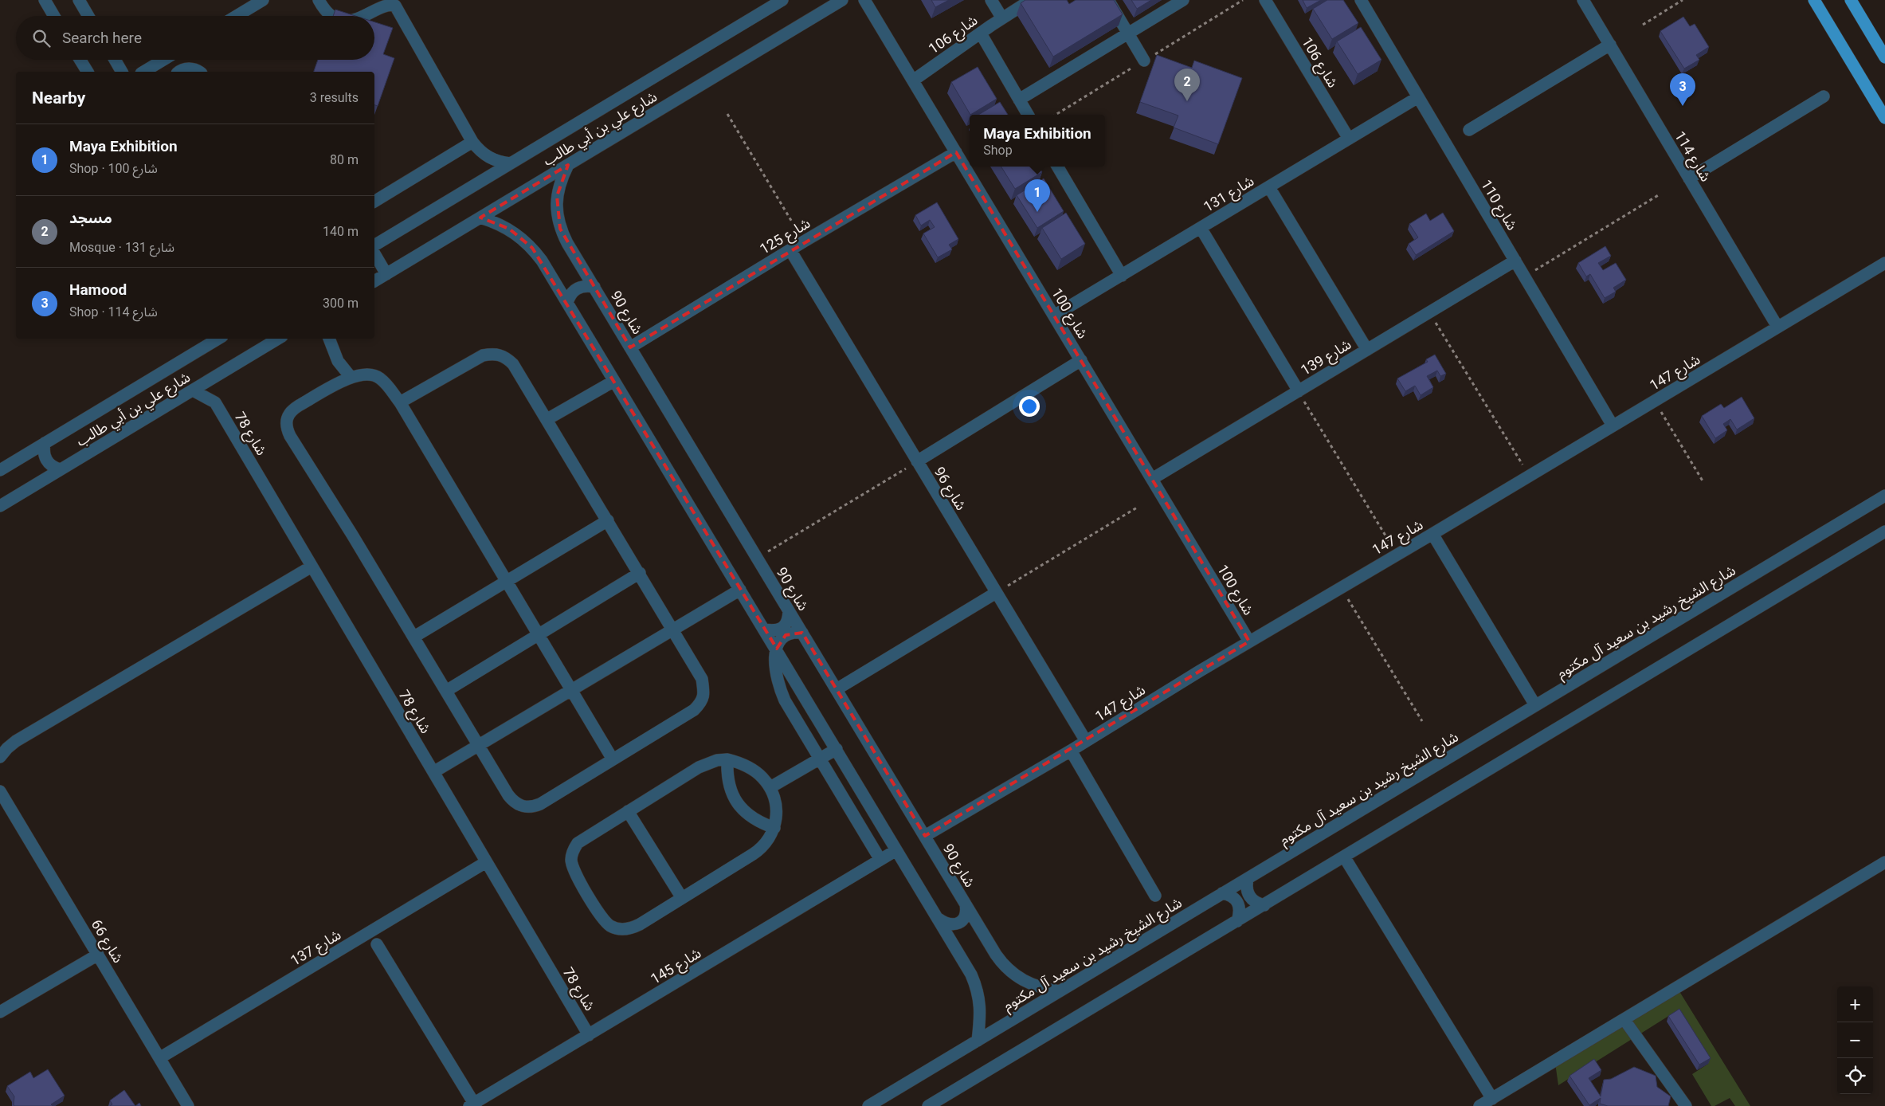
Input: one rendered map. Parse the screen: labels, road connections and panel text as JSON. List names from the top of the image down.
{
  "streets": {
    "street": [
      "شارع 106",
      "شارع علي بن أبي طالب",
      "شارع 114",
      "شارع 131",
      "شارع 110",
      "شارع 125",
      "شارع 90",
      "شارع 100",
      "شارع 139",
      "شارع 147",
      "شارع 78",
      "شارع 96",
      "شارع الشيخ رشيد بن سعيد آل مكتوم",
      "شارع 66",
      "شارع 137",
      "شارع 145"
    ]
  },
  "crossings": [
    ["شارع 106", "شارع 131"],
    ["شارع 106", "شارع 100"],
    ["شارع علي بن أبي طالب", "شارع 90"],
    ["شارع 114", "شارع 147"],
    ["شارع 131", "شارع 110"],
    ["شارع 131", "شارع 100"],
    ["شارع 110", "شارع 139"],
    ["شارع 110", "شارع 147"],
    ["شارع 125", "شارع 90"],
    ["شارع 125", "شارع 100"],
    ["شارع 125", "شارع 96"],
    ["شارع 90", "شارع 147"],
    ["شارع 90", "شارع الشيخ رشيد بن سعيد آل مكتوم"],
    ["شارع 100", "شارع 139"],
    ["شارع 100", "شارع 147"],
    ["شارع 147", "شارع 96"],
    ["شارع 78", "شارع 137"],
    ["شارع 78", "شارع 145"],
    ["شارع 66", "شارع 137"]
  ],
  "page": {
    "search": "Search here",
    "pins": ["2", "3", "1"],
    "heading": ["Nearby", "3 results"],
    "popup": ["Maya Exhibition", "Shop"],
    "list": [
      {
        "mark": "1",
        "name": "Maya Exhibition",
        "note": "Shop · شارع 100",
        "value": "80 m"
      },
      {
        "mark": "2",
        "name": "مسجد",
        "note": "Mosque · شارع 131",
        "value": "140 m"
      },
      {
        "mark": "3",
        "name": "Hamood",
        "note": "Shop · شارع 114",
        "value": "300 m"
      }
    ],
    "map_buttons": ["+", "−"]
  }
}
